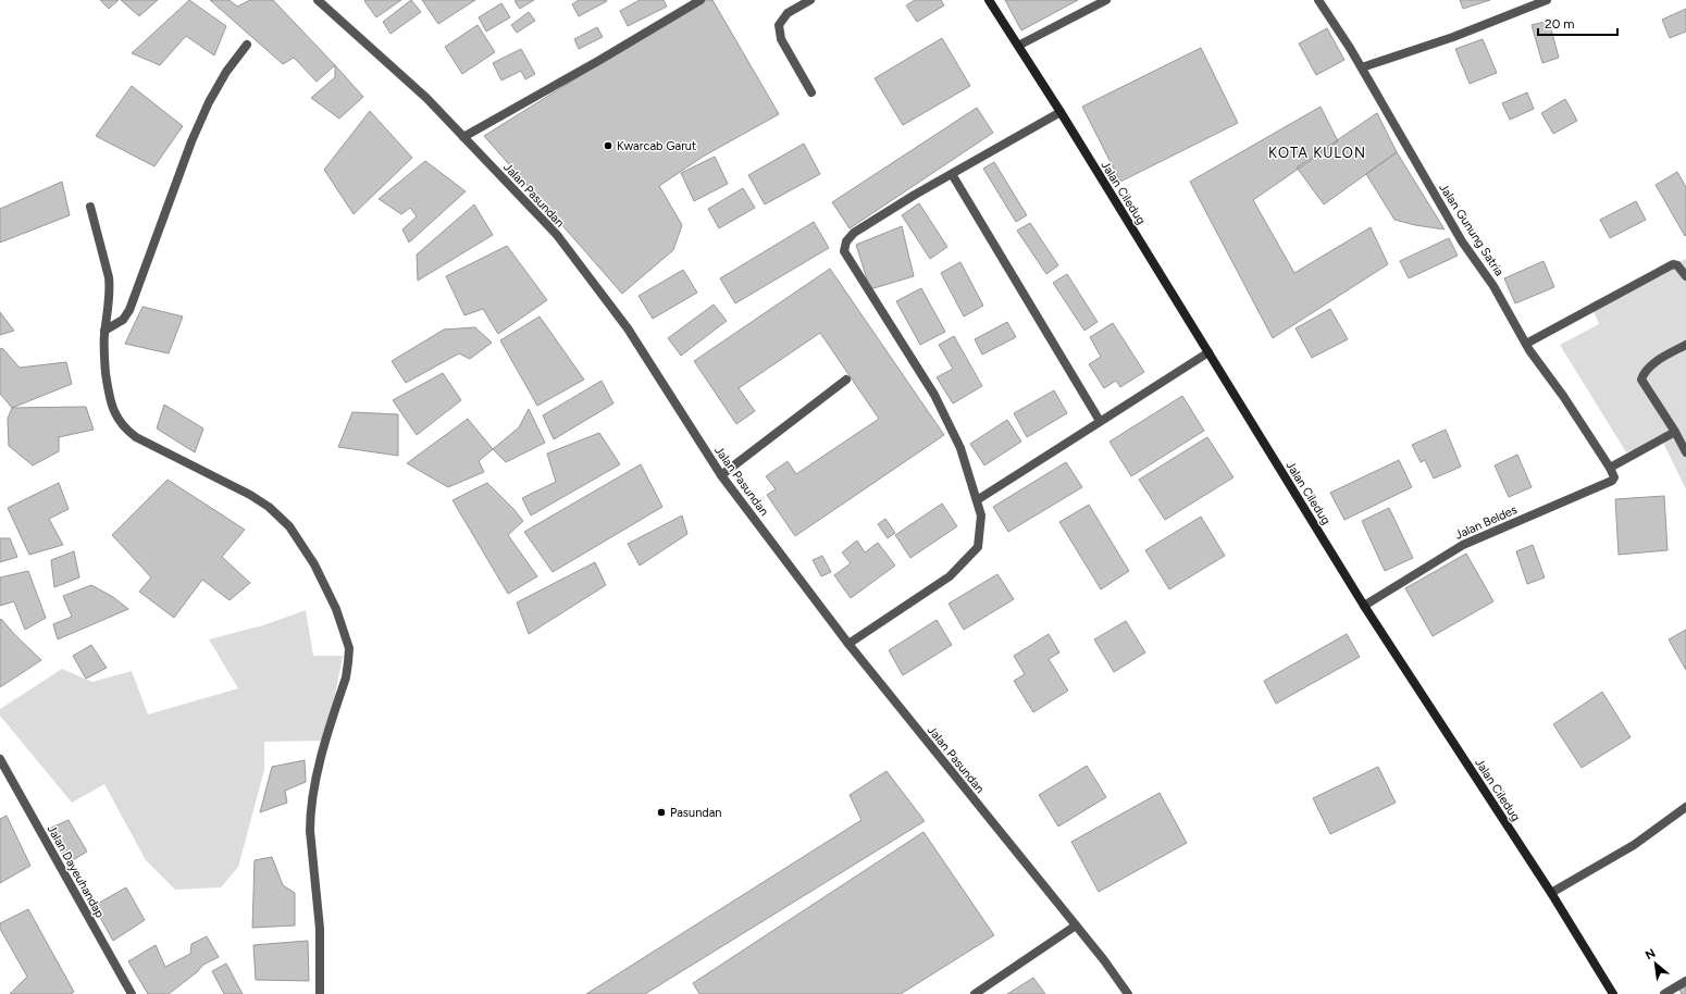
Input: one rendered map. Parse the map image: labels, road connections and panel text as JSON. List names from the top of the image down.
{
  "streets": {
    "main road": ["Jalan Ciledug"],
    "street": [
      "Jalan Pasundan",
      "Jalan Gunung Satria",
      "Jalan Beldes",
      "Jalan Dayeuhandap"
    ]
  },
  "crossings": [
    ["Jalan Ciledug", "Jalan Beldes"],
    ["Jalan Gunung Satria", "Jalan Beldes"]
  ],
  "districts": ["KOTA KULON"],
  "places": ["Kwarcab Garut", "Pasundan"],
  "scale_bar": "20 m",
  "north": "top left"
}
